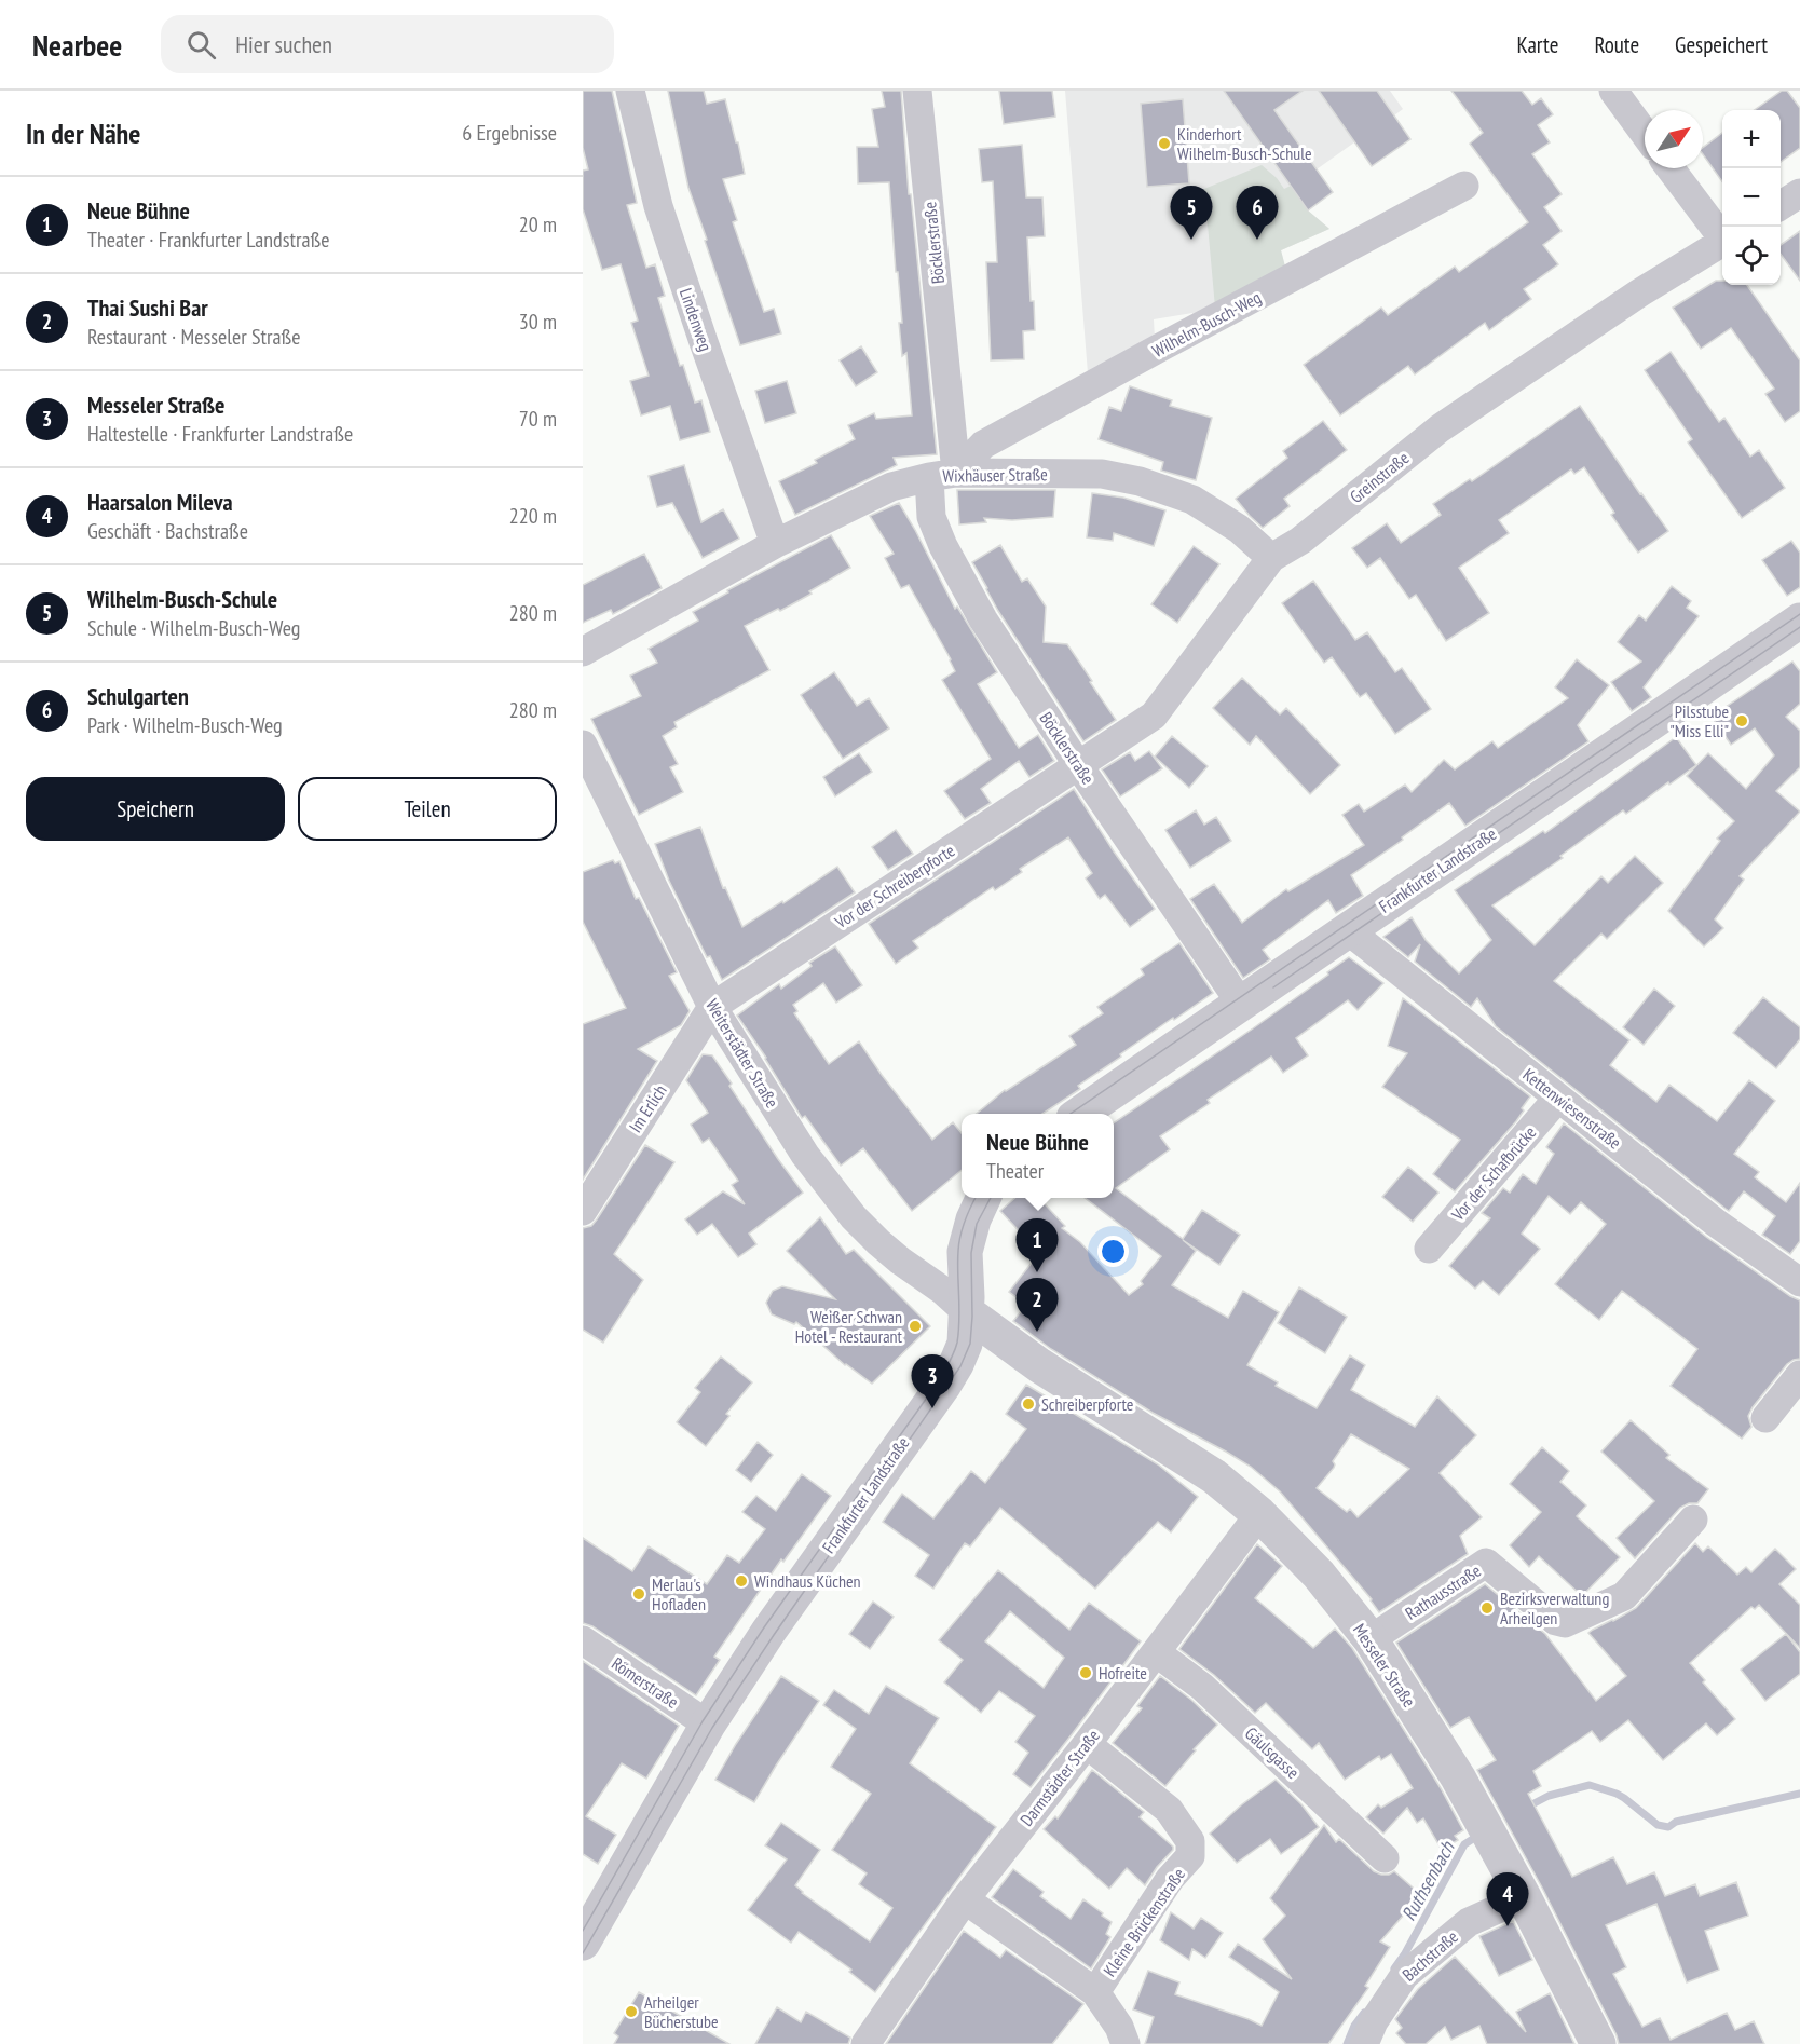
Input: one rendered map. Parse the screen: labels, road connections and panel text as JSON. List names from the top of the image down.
{
  "streets": {
    "street": [
      "Böcklerstraße",
      "Lindenweg",
      "Wilhelm-Busch-Weg",
      "Wixhäuser Straße",
      "Greinstraße",
      "Frankfurter Landstraße",
      "Vor der Schreiberpforte",
      "Weiterstädter Straße",
      "Im Erlich",
      "Kettenwiesenstraße",
      "Vor der Schafbrücke",
      "Rathausstraße",
      "Messeler Straße",
      "Römerstraße",
      "Gäulsgasse",
      "Darmstädter Straße",
      "Kleine Brückenstraße",
      "Bachstraße"
    ]
  },
  "crossings": [
    ["Böcklerstraße", "Wilhelm-Busch-Weg"],
    ["Böcklerstraße", "Wixhäuser Straße"],
    ["Böcklerstraße", "Greinstraße"],
    ["Böcklerstraße", "Frankfurter Landstraße"],
    ["Böcklerstraße", "Vor der Schreiberpforte"],
    ["Lindenweg", "Wixhäuser Straße"],
    ["Wilhelm-Busch-Weg", "Wixhäuser Straße"],
    ["Wixhäuser Straße", "Greinstraße"],
    ["Greinstraße", "Vor der Schreiberpforte"],
    ["Frankfurter Landstraße", "Weiterstädter Straße"],
    ["Frankfurter Landstraße", "Kettenwiesenstraße"],
    ["Frankfurter Landstraße", "Messeler Straße"],
    ["Frankfurter Landstraße", "Römerstraße"],
    ["Vor der Schreiberpforte", "Weiterstädter Straße"],
    ["Vor der Schreiberpforte", "Im Erlich"],
    ["Weiterstädter Straße", "Im Erlich"],
    ["Weiterstädter Straße", "Messeler Straße"],
    ["Kettenwiesenstraße", "Vor der Schafbrücke"],
    ["Rathausstraße", "Messeler Straße"],
    ["Messeler Straße", "Darmstädter Straße"],
    ["Messeler Straße", "Bachstraße"],
    ["Gäulsgasse", "Darmstädter Straße"],
    ["Darmstädter Straße", "Kleine Brückenstraße"]
  ],
  "water": ["Ruthsenbach"],
  "places": [
    "Kinderhort Wilhelm-Busch-Schule",
    "Pilsstube \"Miss Elli\"",
    "Weißer Schwan Hotel - Restaurant",
    "Schreiberpforte",
    "Windhaus Küchen",
    "Merlau's Hofladen",
    "Bezirksverwaltung Arheilgen",
    "Hofreite",
    "Arheilger Bücherstube"
  ],
  "north": "top right",
  "page": {
    "header": "Nearbee",
    "search": "Hier suchen",
    "nav": ["Karte", "Route", "Gespeichert"],
    "heading": ["In der Nähe", "6 Ergebnisse"],
    "map_buttons": ["+", "−"],
    "list": [
      {
        "mark": "1",
        "name": "Neue Bühne",
        "note": "Theater · Frankfurter Landstraße",
        "value": "20 m"
      },
      {
        "mark": "2",
        "name": "Thai Sushi Bar",
        "note": "Restaurant · Messeler Straße",
        "value": "30 m"
      },
      {
        "mark": "3",
        "name": "Messeler Straße",
        "note": "Haltestelle · Frankfurter Landstraße",
        "value": "70 m"
      },
      {
        "mark": "4",
        "name": "Haarsalon Mileva",
        "note": "Geschäft · Bachstraße",
        "value": "220 m"
      },
      {
        "mark": "5",
        "name": "Wilhelm-Busch-Schule",
        "note": "Schule · Wilhelm-Busch-Weg",
        "value": "280 m"
      },
      {
        "mark": "6",
        "name": "Schulgarten",
        "note": "Park · Wilhelm-Busch-Weg",
        "value": "280 m"
      }
    ],
    "pins": [
      "5",
      "6",
      "1",
      "2",
      "3",
      "4"
    ],
    "buttons": ["Speichern", "Teilen"],
    "popup": ["Neue Bühne", "Theater"]
  }
}
